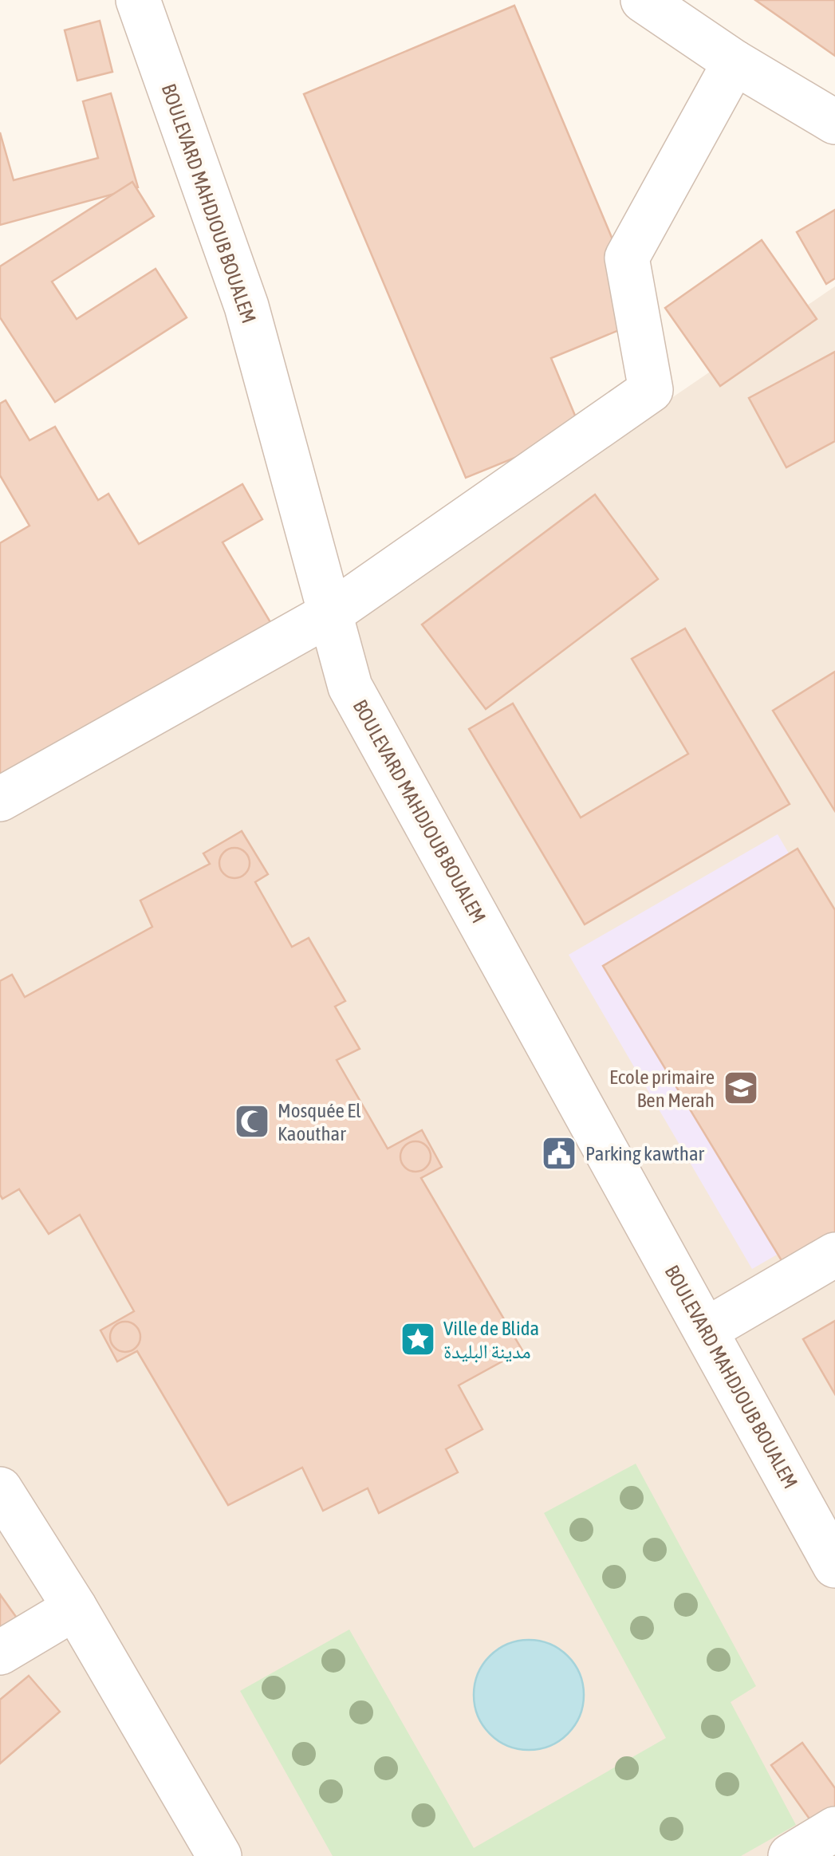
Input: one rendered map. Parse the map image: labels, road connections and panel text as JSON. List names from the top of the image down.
{
  "streets": {
    "street": ["BOULEVARD MAHDJOUB BOUALEM"]
  },
  "places": {
    "school or university": ["Ecole primaire Ben Merah"],
    "mosque": ["Mosquée El Kaouthar"],
    "public building": ["Parking kawthar"],
    "place": ["Ville de Blida مدينة البليدة"]
  }
}
